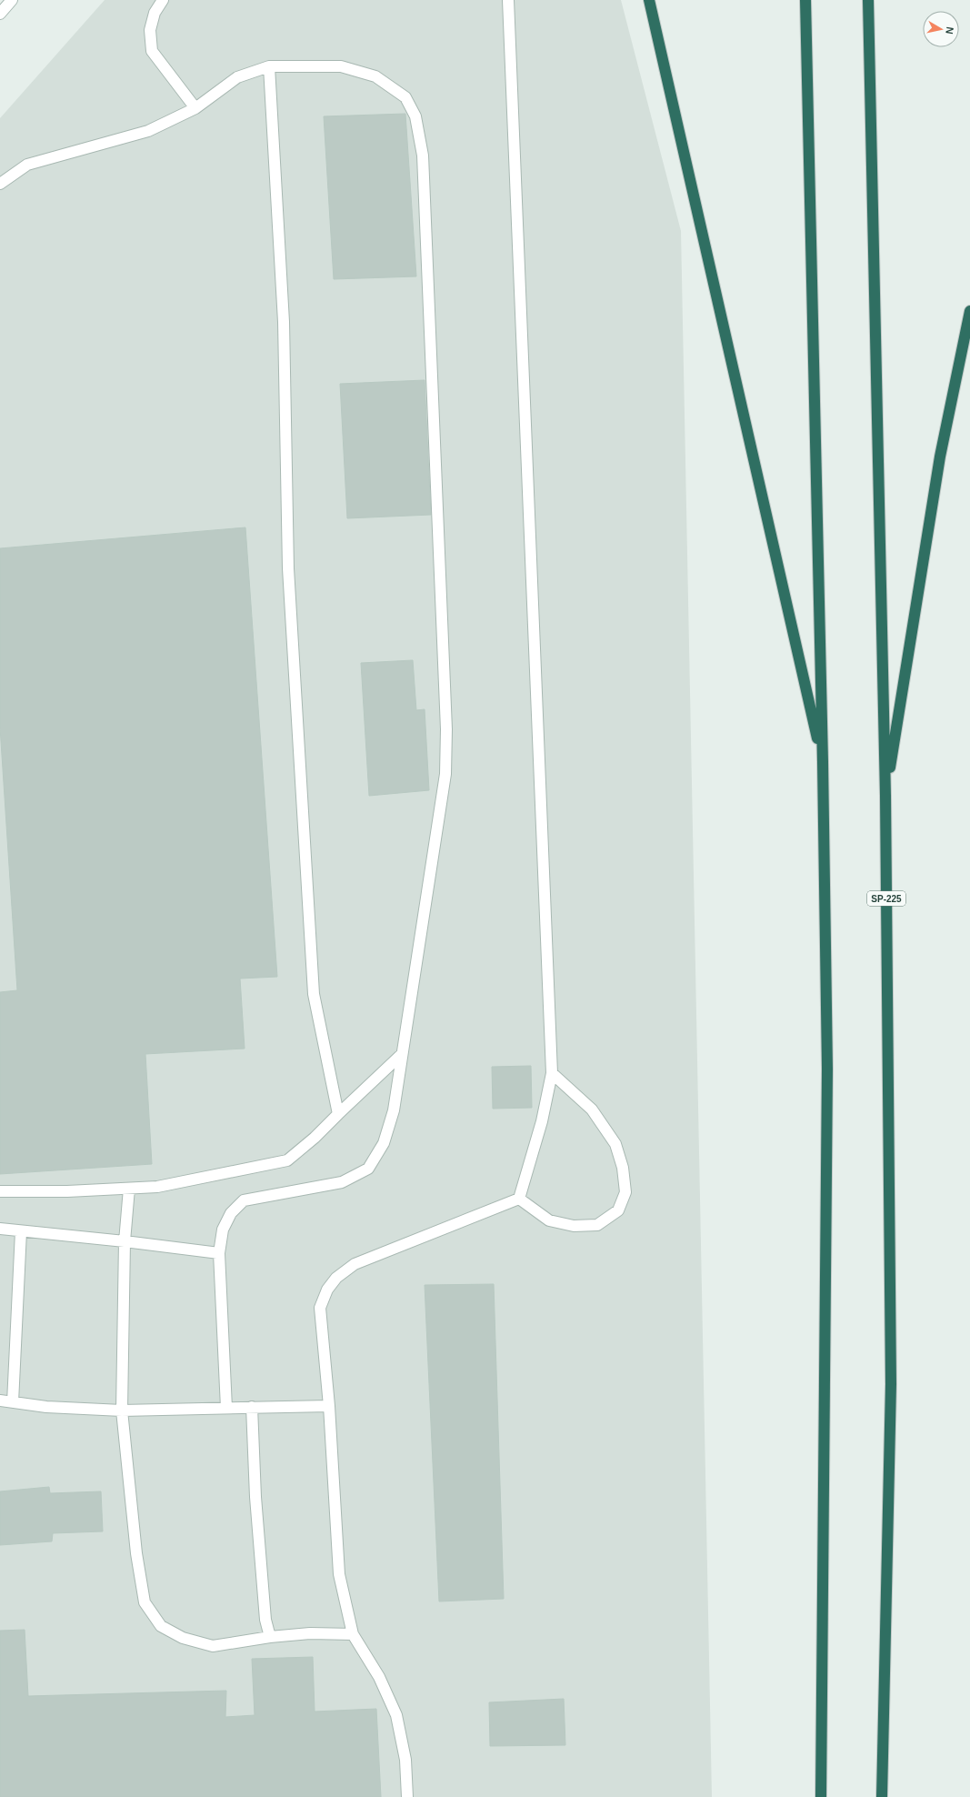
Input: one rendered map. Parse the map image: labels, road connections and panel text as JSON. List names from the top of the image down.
{
  "streets": {
    "highway": ["SP-225"]
  },
  "north": "right"
}
